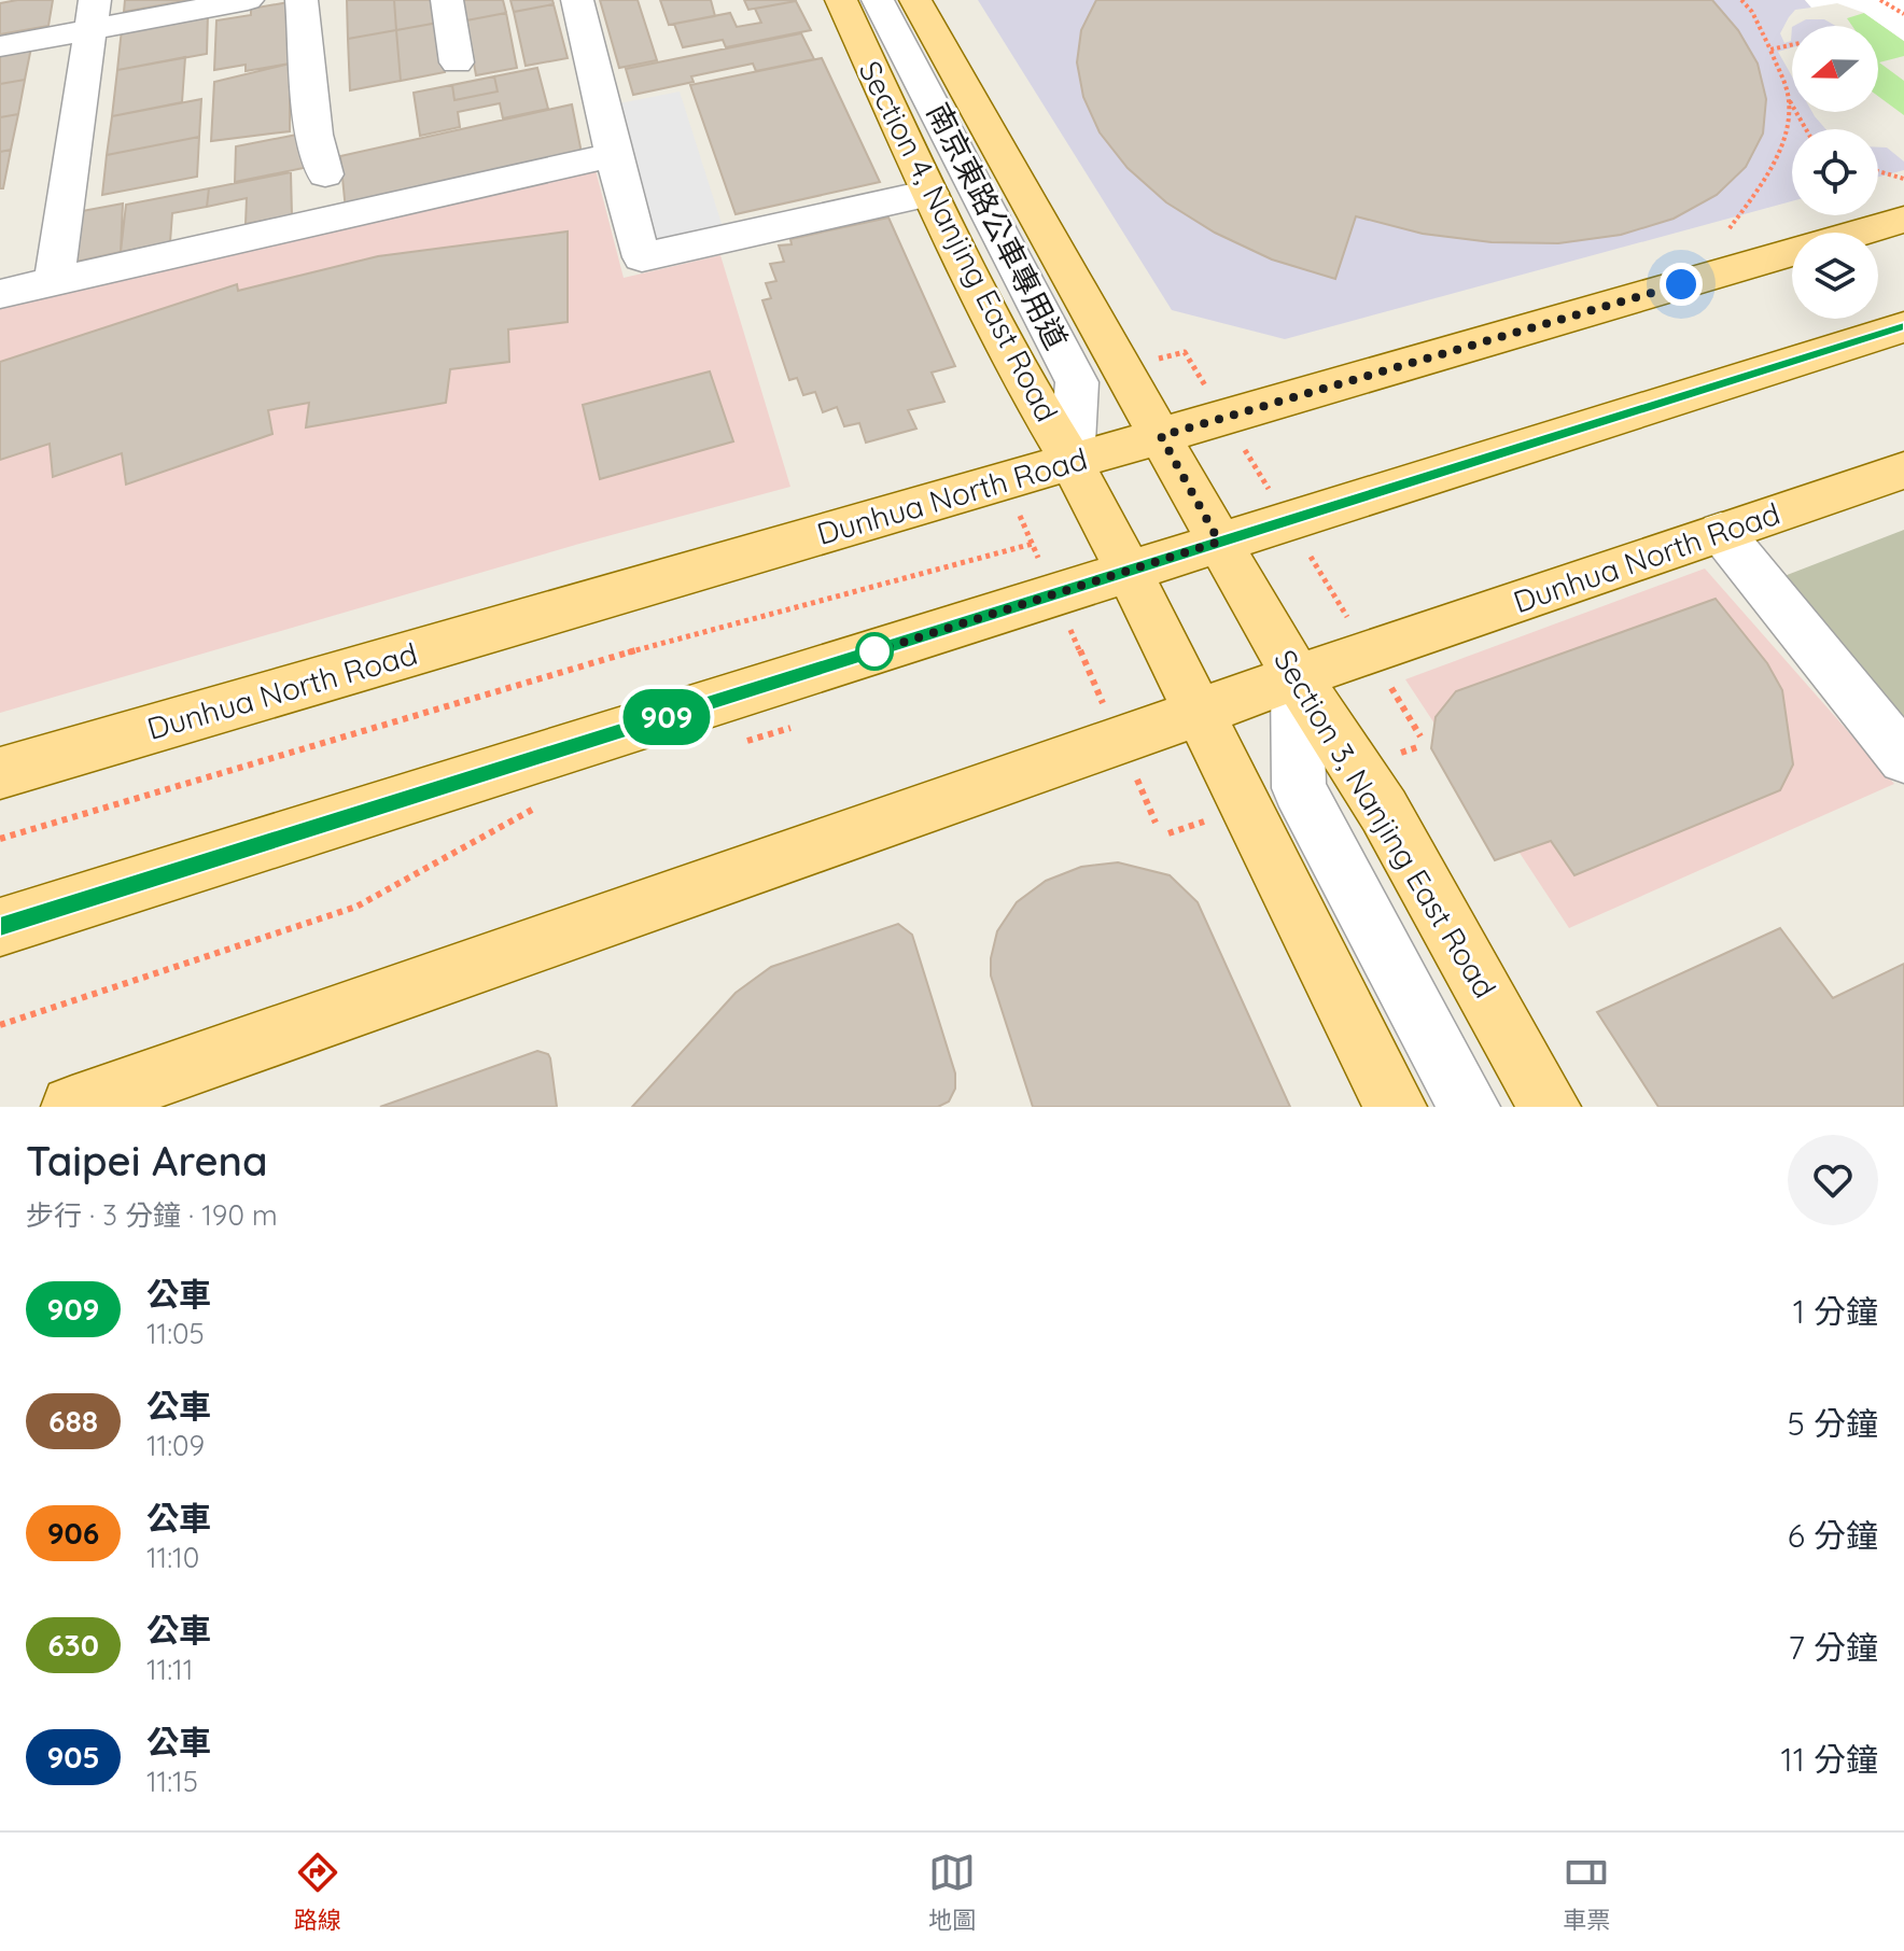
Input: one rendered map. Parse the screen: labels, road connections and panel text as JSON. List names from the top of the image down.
{
  "streets": {
    "main road": ["Section 4, Nanjing East Road", "Dunhua North Road", "Section 3, Nanjing East Road"],
    "street": ["南京東路公車專用道"]
  },
  "crossings": [
    ["南京東路公車專用道", "Section 4, Nanjing East Road"],
    ["南京東路公車專用道", "Dunhua North Road"],
    ["Section 4, Nanjing East Road", "Dunhua North Road"],
    ["Dunhua North Road", "Section 3, Nanjing East Road"]
  ],
  "lines": ["bus line 909"],
  "north": "left",
  "page": {
    "on_map": "909",
    "heading": ["Taipei Arena", "步行 · 3 分鐘 · 190 m"],
    "list": [
      {
        "mark": "909",
        "name": "公車",
        "note": "11:05",
        "value": "1 分鐘"
      },
      {
        "mark": "688",
        "name": "公車",
        "note": "11:09",
        "value": "5 分鐘"
      },
      {
        "mark": "906",
        "name": "公車",
        "note": "11:10",
        "value": "6 分鐘"
      },
      {
        "mark": "630",
        "name": "公車",
        "note": "11:11",
        "value": "7 分鐘"
      },
      {
        "mark": "905",
        "name": "公車",
        "note": "11:15",
        "value": "11 分鐘"
      }
    ],
    "tabs": ["路線", "地圖", "車票"]
  }
}
